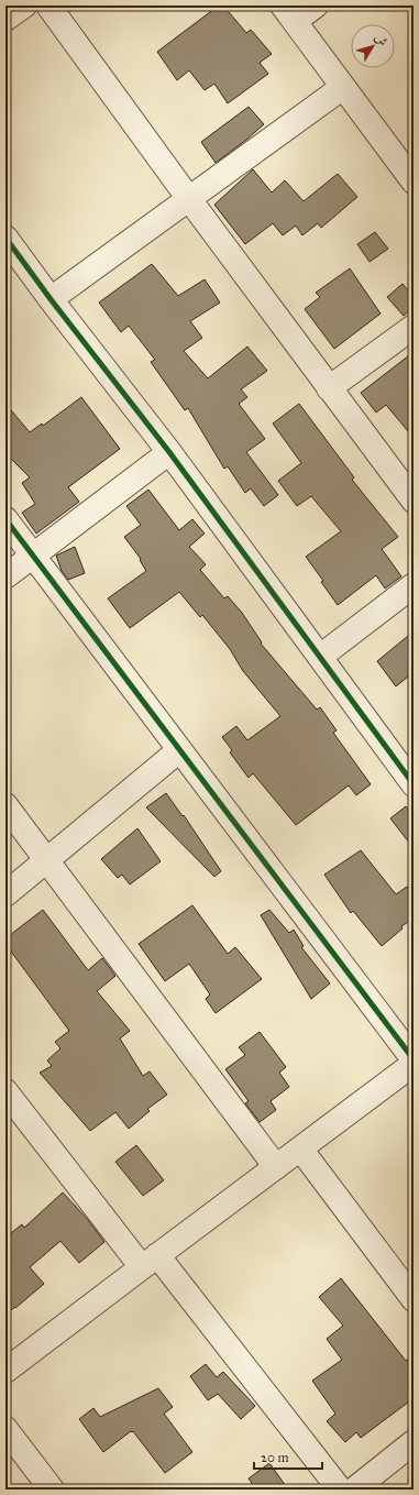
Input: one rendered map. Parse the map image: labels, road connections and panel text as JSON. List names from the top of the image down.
{
  "scale_bar": "20 m",
  "north": "top right"
}
